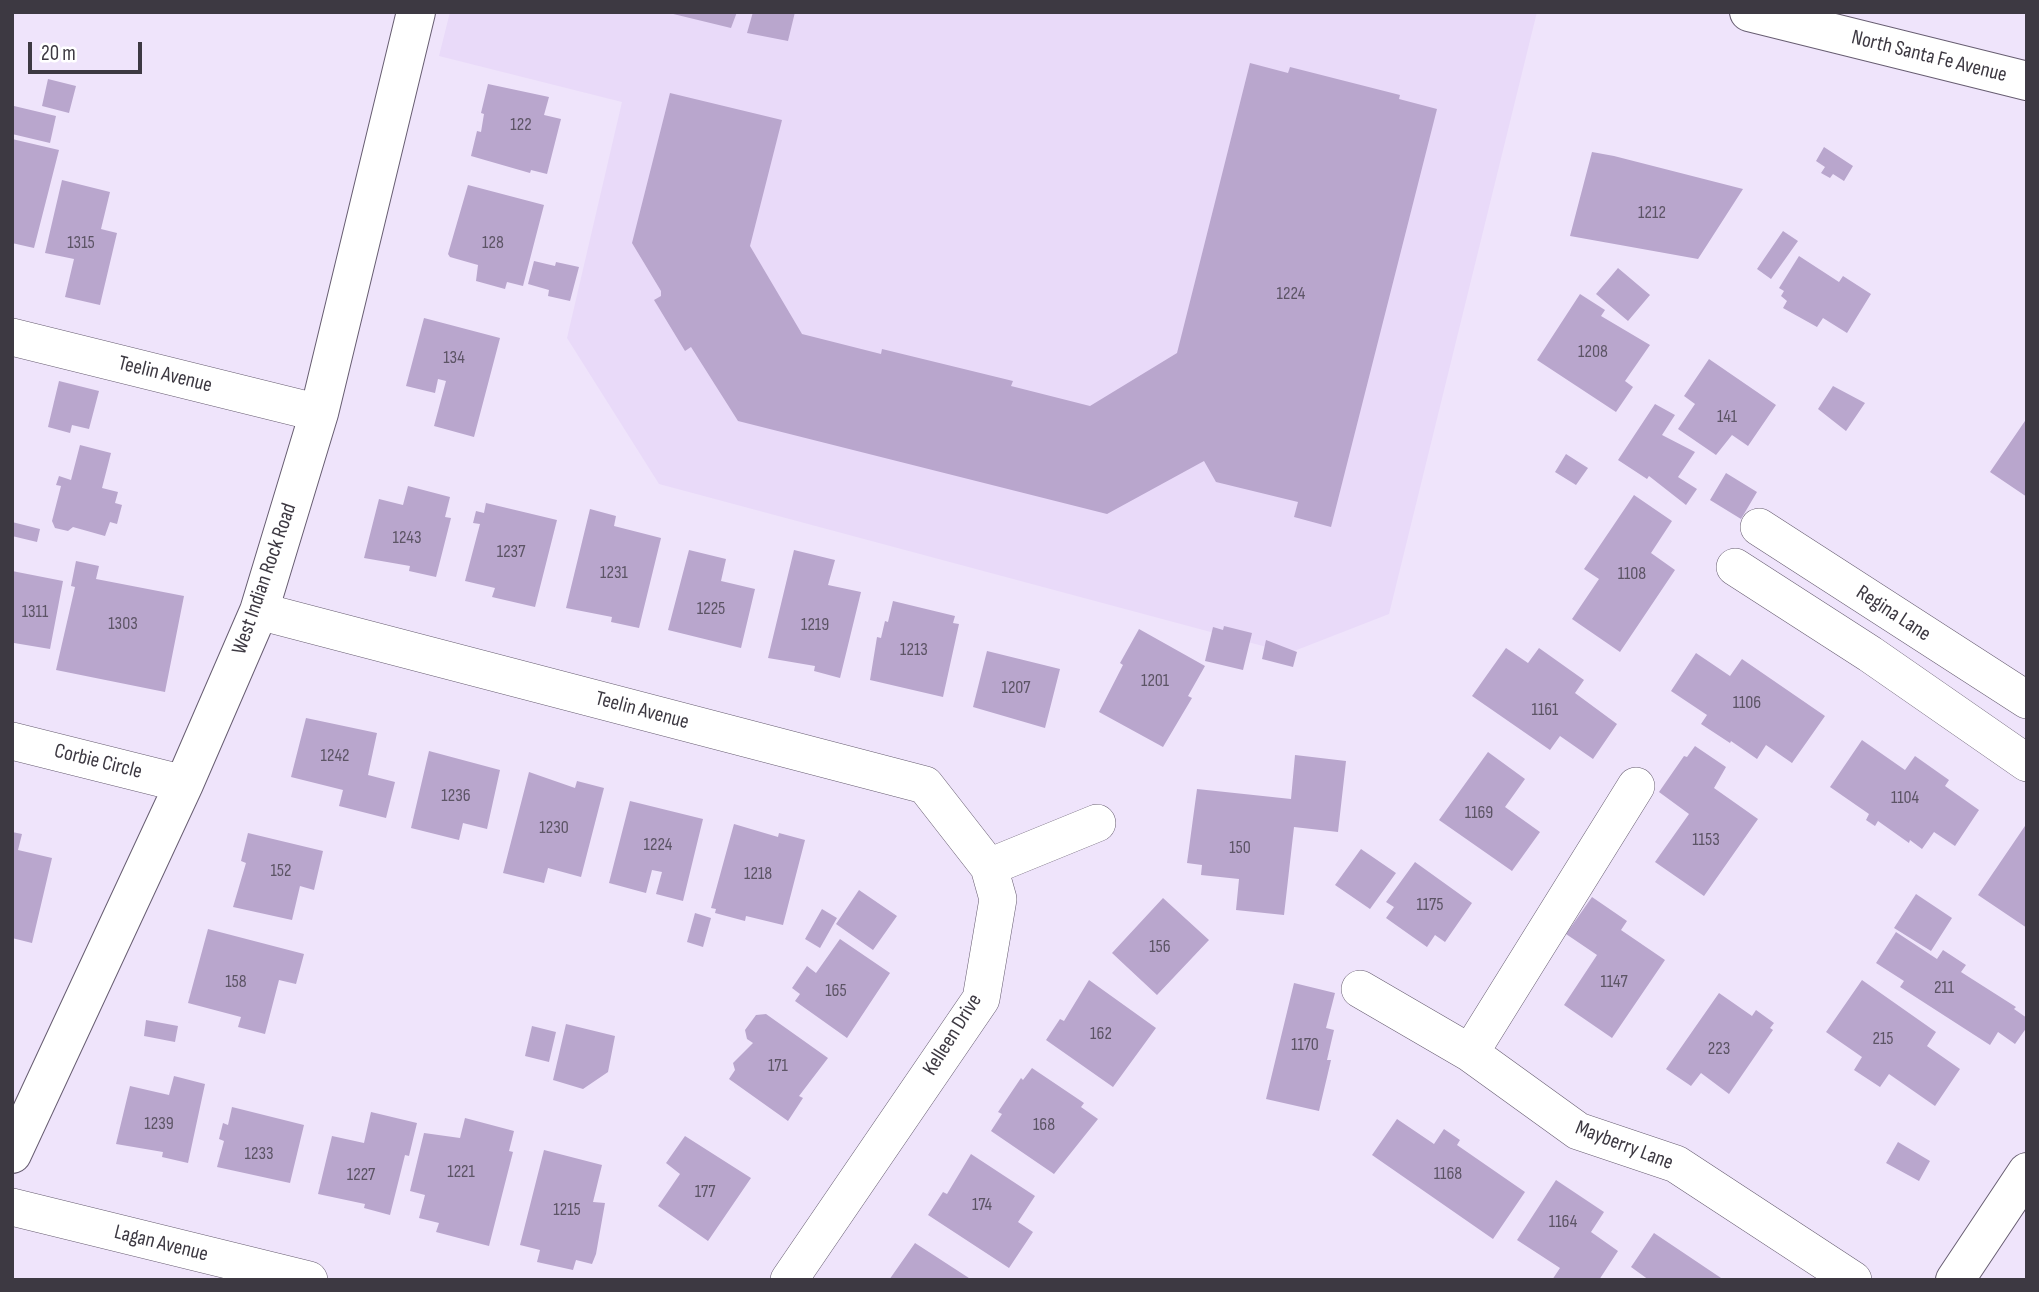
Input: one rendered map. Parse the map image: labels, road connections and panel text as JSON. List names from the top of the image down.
{
  "streets": {
    "street": [
      "North Santa Fe Avenue",
      "Teelin Avenue",
      "West Indian Rock Road",
      "Regina Lane",
      "Corbie Circle",
      "Kelleen Drive",
      "Mayberry Lane",
      "Lagan Avenue"
    ]
  },
  "crossings": [
    ["Teelin Avenue", "West Indian Rock Road"],
    ["Teelin Avenue", "Kelleen Drive"],
    ["West Indian Rock Road", "Corbie Circle"]
  ],
  "house_numbers": [
    "122",
    "1212",
    "1315",
    "128",
    "1224",
    "1208",
    "134",
    "141",
    "1243",
    "1237",
    "1231",
    "1108",
    "1225",
    "1311",
    "1303",
    "1219",
    "1213",
    "1201",
    "1207",
    "1106",
    "1161",
    "1242",
    "1236",
    "1104",
    "1169",
    "1230",
    "1153",
    "1224",
    "150",
    "152",
    "1218",
    "1175",
    "156",
    "158",
    "1147",
    "211",
    "165",
    "162",
    "215",
    "1170",
    "223",
    "171",
    "1239",
    "168",
    "1233",
    "1221",
    "1168",
    "1227",
    "177",
    "174",
    "1215",
    "1164"
  ],
  "scale_bar": "20 m"
}
